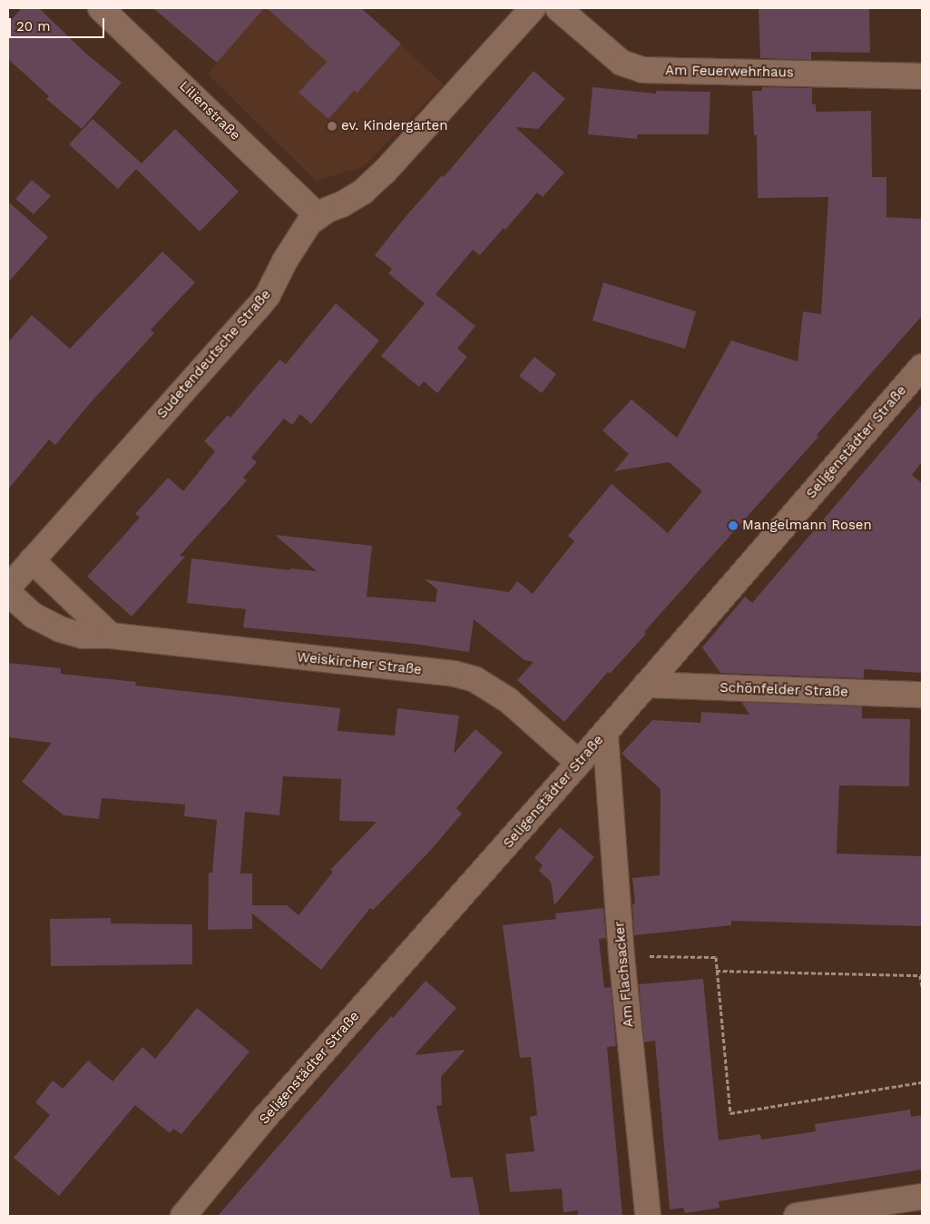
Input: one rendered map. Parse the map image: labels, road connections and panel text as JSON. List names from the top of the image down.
{
  "streets": {
    "street": [
      "Am Feuerwehrhaus",
      "Lilienstraße",
      "Sudetendeutsche Straße",
      "Seligenstädter Straße",
      "Weiskircher Straße",
      "Schönfelder Straße",
      "Am Flachsacker"
    ]
  },
  "crossings": [
    ["Lilienstraße", "Sudetendeutsche Straße"],
    ["Seligenstädter Straße", "Weiskircher Straße"],
    ["Seligenstädter Straße", "Schönfelder Straße"],
    ["Seligenstädter Straße", "Am Flachsacker"]
  ],
  "places": ["ev. Kindergarten", "Mangelmann Rosen"],
  "scale_bar": "20 m"
}
